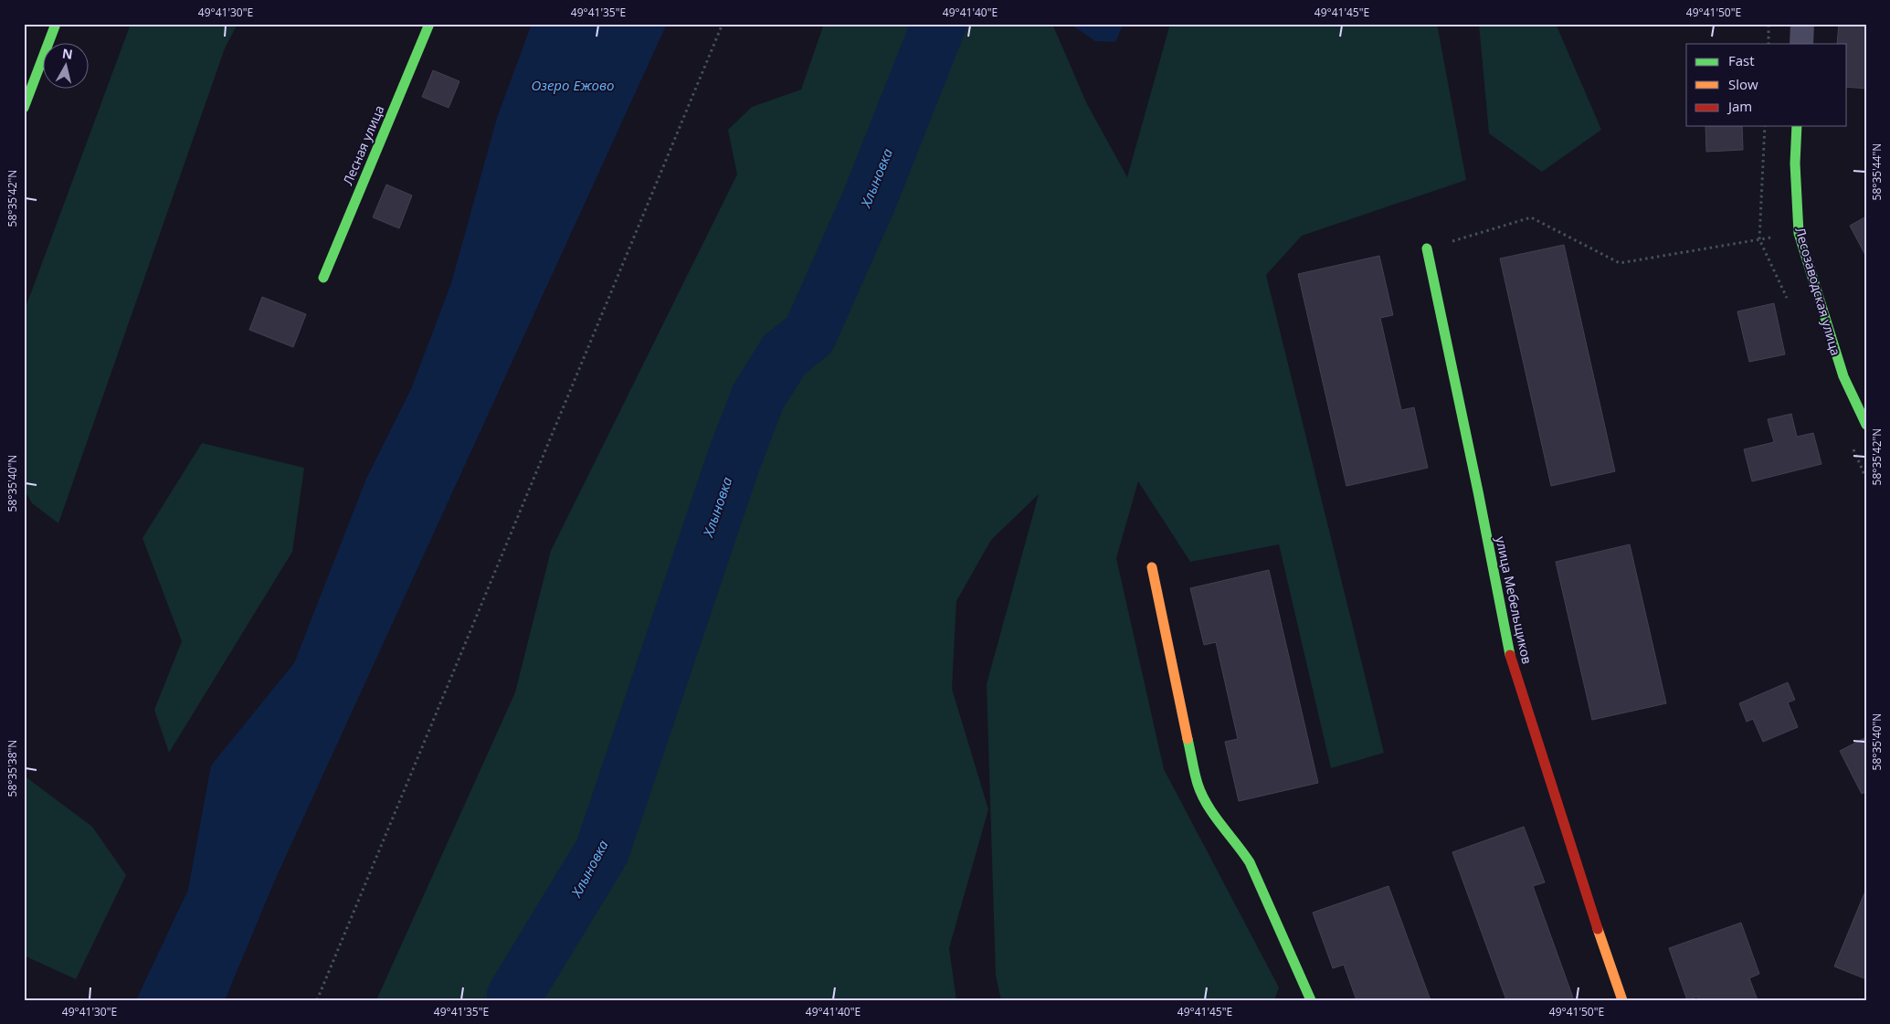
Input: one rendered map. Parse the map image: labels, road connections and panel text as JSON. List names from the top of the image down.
{
  "streets": {
    "street": ["Лесная улица", "Лесозаводская улица", "улица Мебельщиков"]
  },
  "water": ["Озеро Ежово", "Хлыновка"],
  "legend": ["Fast", "Slow", "Jam"],
  "north": "top",
  "coordinates": [
    "49°41'30\"E",
    "49°41'35\"E",
    "49°41'40\"E",
    "49°41'45\"E",
    "49°41'50\"E",
    "58°35'44\"N",
    "58°35'42\"N",
    "58°35'40\"N",
    "58°35'38\"N"
  ]
}
